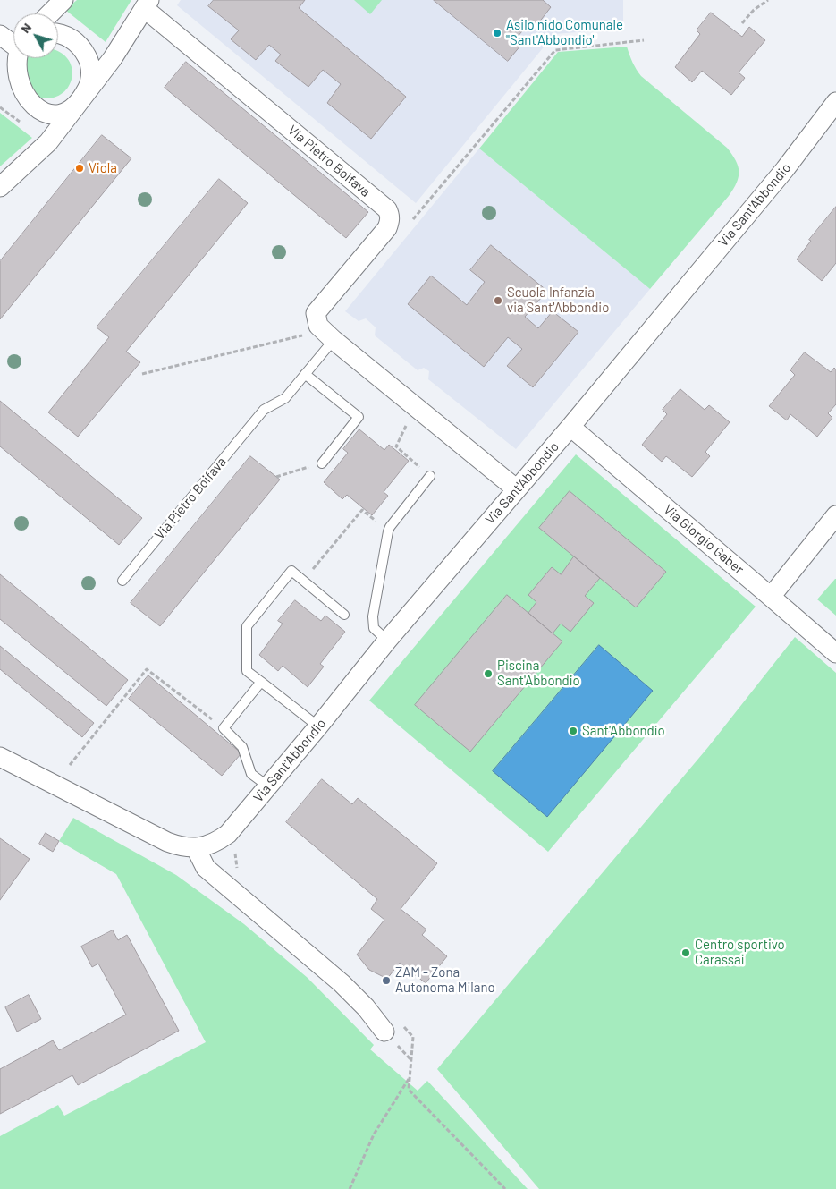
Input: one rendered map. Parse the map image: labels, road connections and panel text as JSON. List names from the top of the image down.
{
  "streets": {
    "street": ["Via Pietro Boifava", "Via Sant'Abbondio", "Via Giorgio Gaber"]
  },
  "crossings": [
    ["Via Sant'Abbondio", "Via Giorgio Gaber"]
  ],
  "places": [
    "Asilo nido Comunale \"Sant'Abbondio\"",
    "Viola",
    "Scuola Infanzia via Sant'Abbondio",
    "Piscina Sant'Abbondio",
    "Sant'Abbondio",
    "Centro sportivo Carassai",
    "ZAM - Zona Autonoma Milano"
  ],
  "north": "top left"
}
